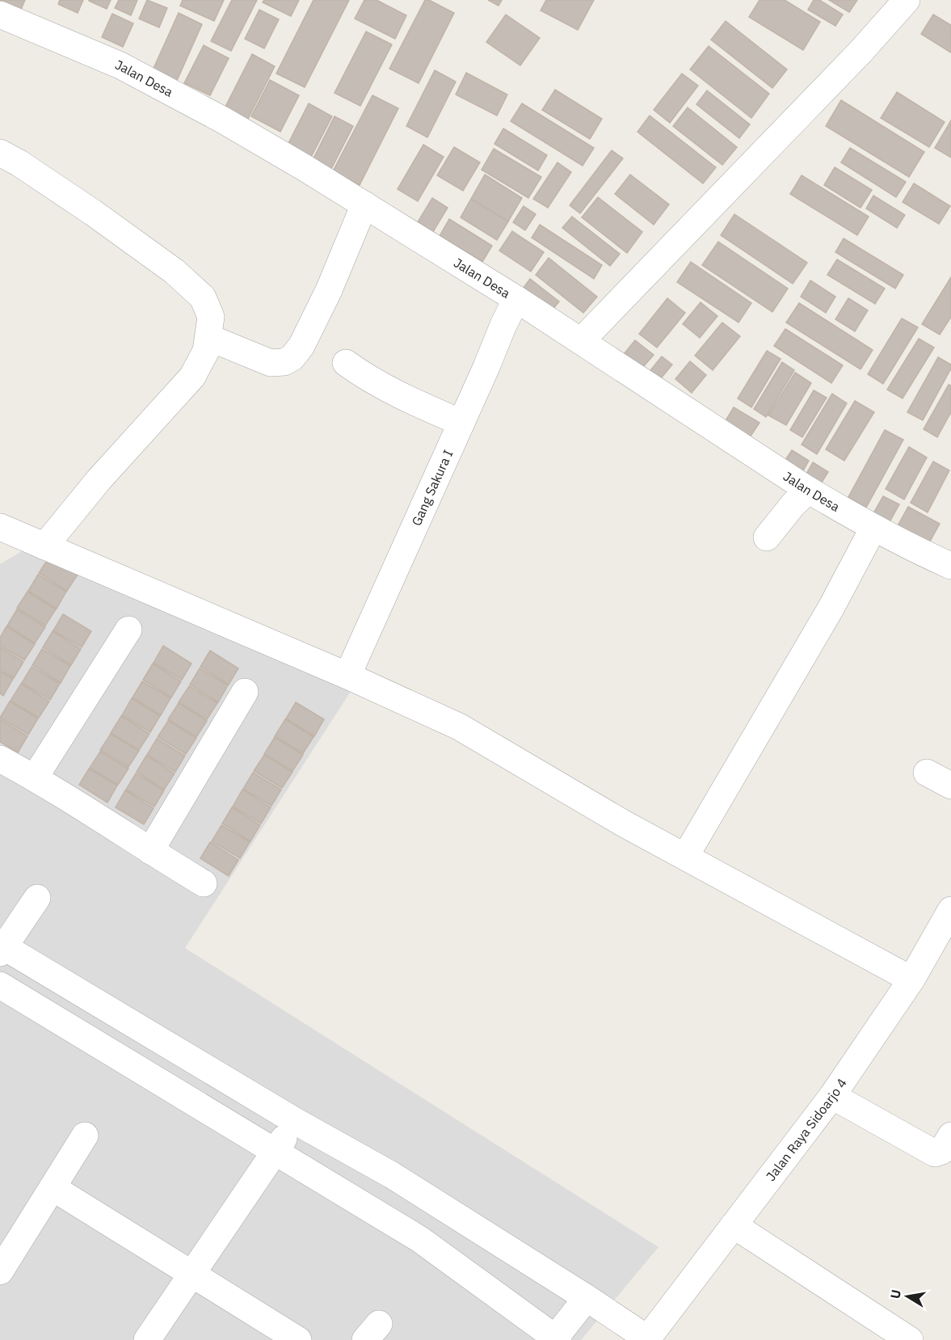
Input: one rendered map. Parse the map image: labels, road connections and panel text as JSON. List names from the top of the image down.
{
  "streets": {
    "street": ["Jalan Desa", "Gang Sakura I", "Jalan Raya Sidoarjo 4"]
  },
  "crossings": [
    ["Jalan Desa", "Gang Sakura I"]
  ],
  "north": "left"
}
